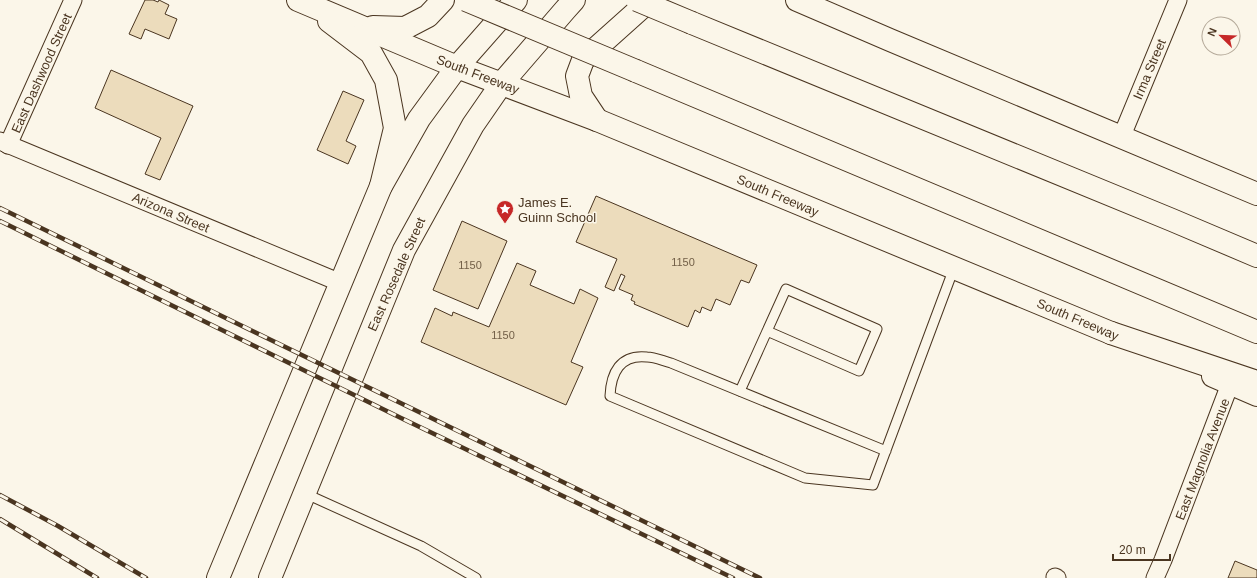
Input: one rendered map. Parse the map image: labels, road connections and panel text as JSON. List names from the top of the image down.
{
  "streets": {
    "main road": ["South Freeway", "East Rosedale Street"],
    "street": [
      "Irma Street",
      "East Dashwood Street",
      "Arizona Street",
      "East Magnolia Avenue"
    ]
  },
  "crossings": [
    ["East Dashwood Street", "Arizona Street"],
    ["South Freeway", "East Rosedale Street"],
    ["South Freeway", "East Magnolia Avenue"]
  ],
  "places": {
    "place": ["James E. Guinn School"]
  },
  "house_numbers": ["1150", "1150", "1150"],
  "scale_bar": "20 m",
  "north": "top left"
}
